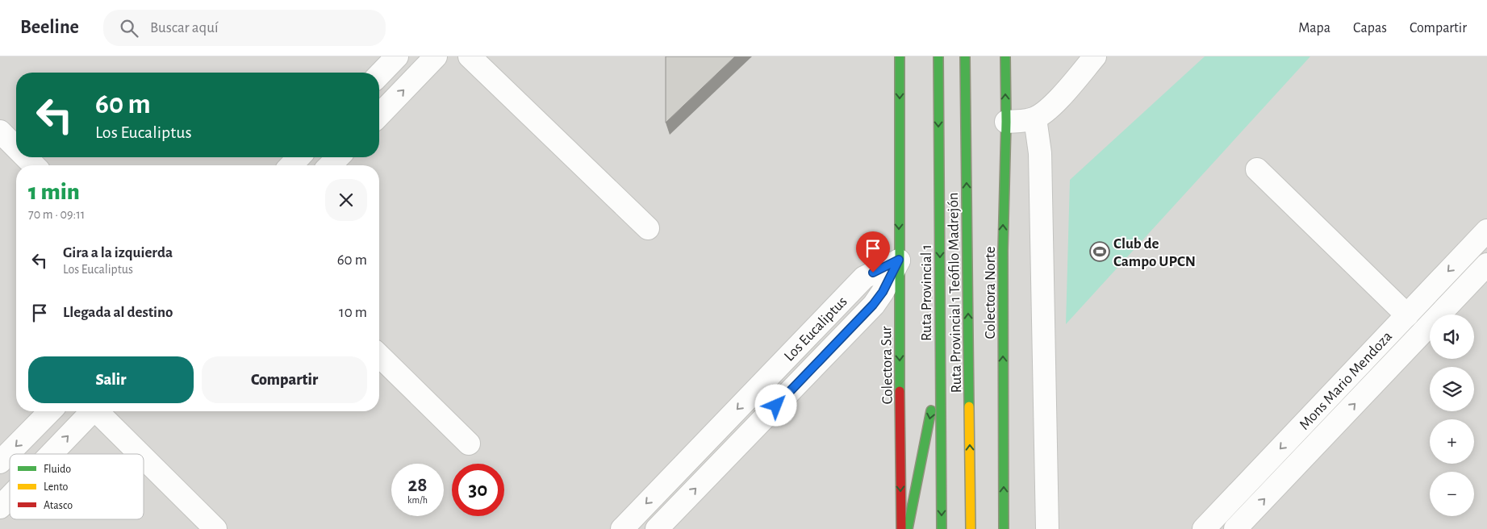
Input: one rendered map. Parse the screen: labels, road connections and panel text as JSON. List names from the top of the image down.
{
  "streets": {
    "main road": [
      "Ruta Provincial 1",
      "Ruta Provincial 1 Teófilo Madrejón",
      "Colectora Norte",
      "Colectora Sur"
    ],
    "street": ["Los Eucaliptus", "Mons Mario Mendoza"]
  },
  "crossings": [
    ["Los Eucaliptus", "Colectora Sur"]
  ],
  "one_way": ["Colectora Norte"],
  "places": {
    "sports": ["Club de Campo UPCN"]
  },
  "legend": ["Fluido", "Lento", "Atasco"],
  "page": {
    "header": "Beeline",
    "search": "Buscar aquí",
    "nav": ["Mapa", "Capas", "Compartir"],
    "turn": ["60 m", "Los Eucaliptus"],
    "heading": ["1 min", "70 m · 09:11"],
    "list": [
      {
        "name": "Gira a la izquierda",
        "note": "Los Eucaliptus",
        "value": "60 m"
      },
      {
        "name": "Llegada al destino",
        "value": "10 m"
      }
    ],
    "map_buttons": ["+", "−"],
    "buttons": ["Salir", "Compartir"],
    "speed": "28 km/h",
    "limit": "30"
  }
}
